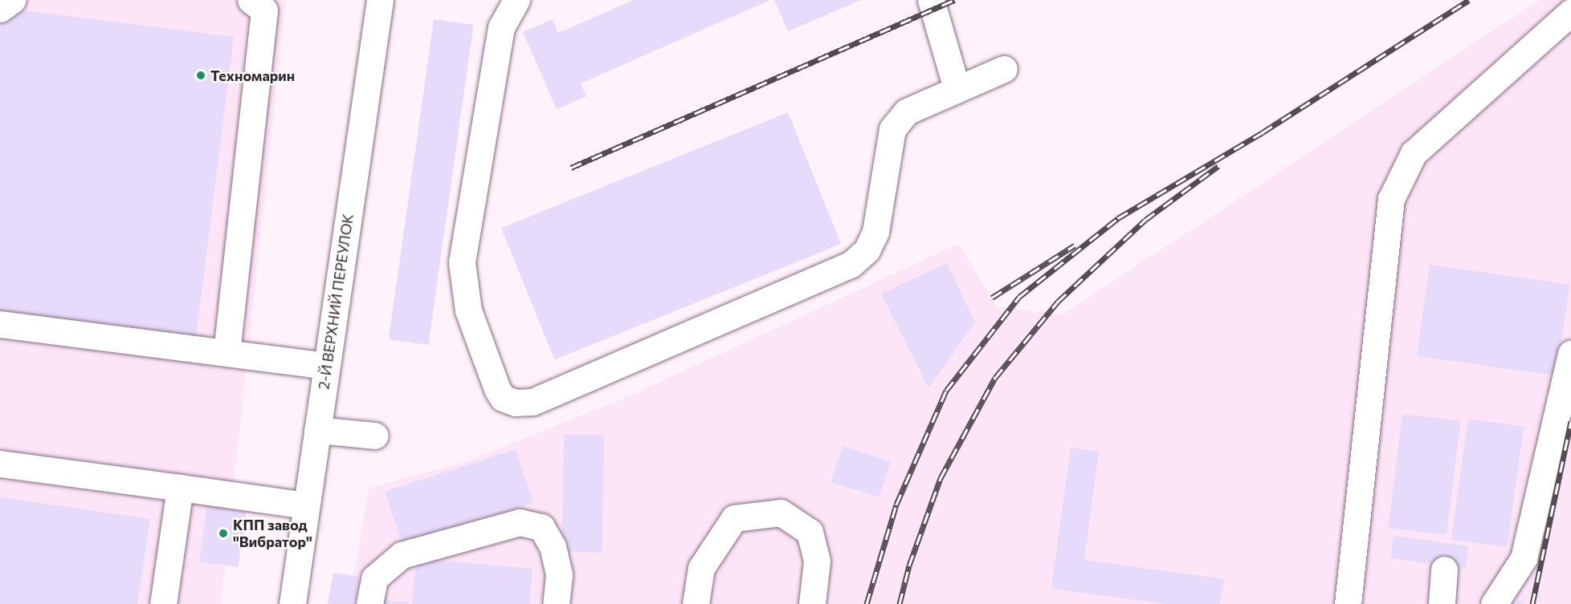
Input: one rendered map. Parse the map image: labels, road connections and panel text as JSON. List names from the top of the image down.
{
  "streets": {
    "street": ["2-Й ВЕРХНИЙ ПЕРЕУЛОК"]
  },
  "places": ["Техномарин", "КПП завод \"Вибратор\""]
}
